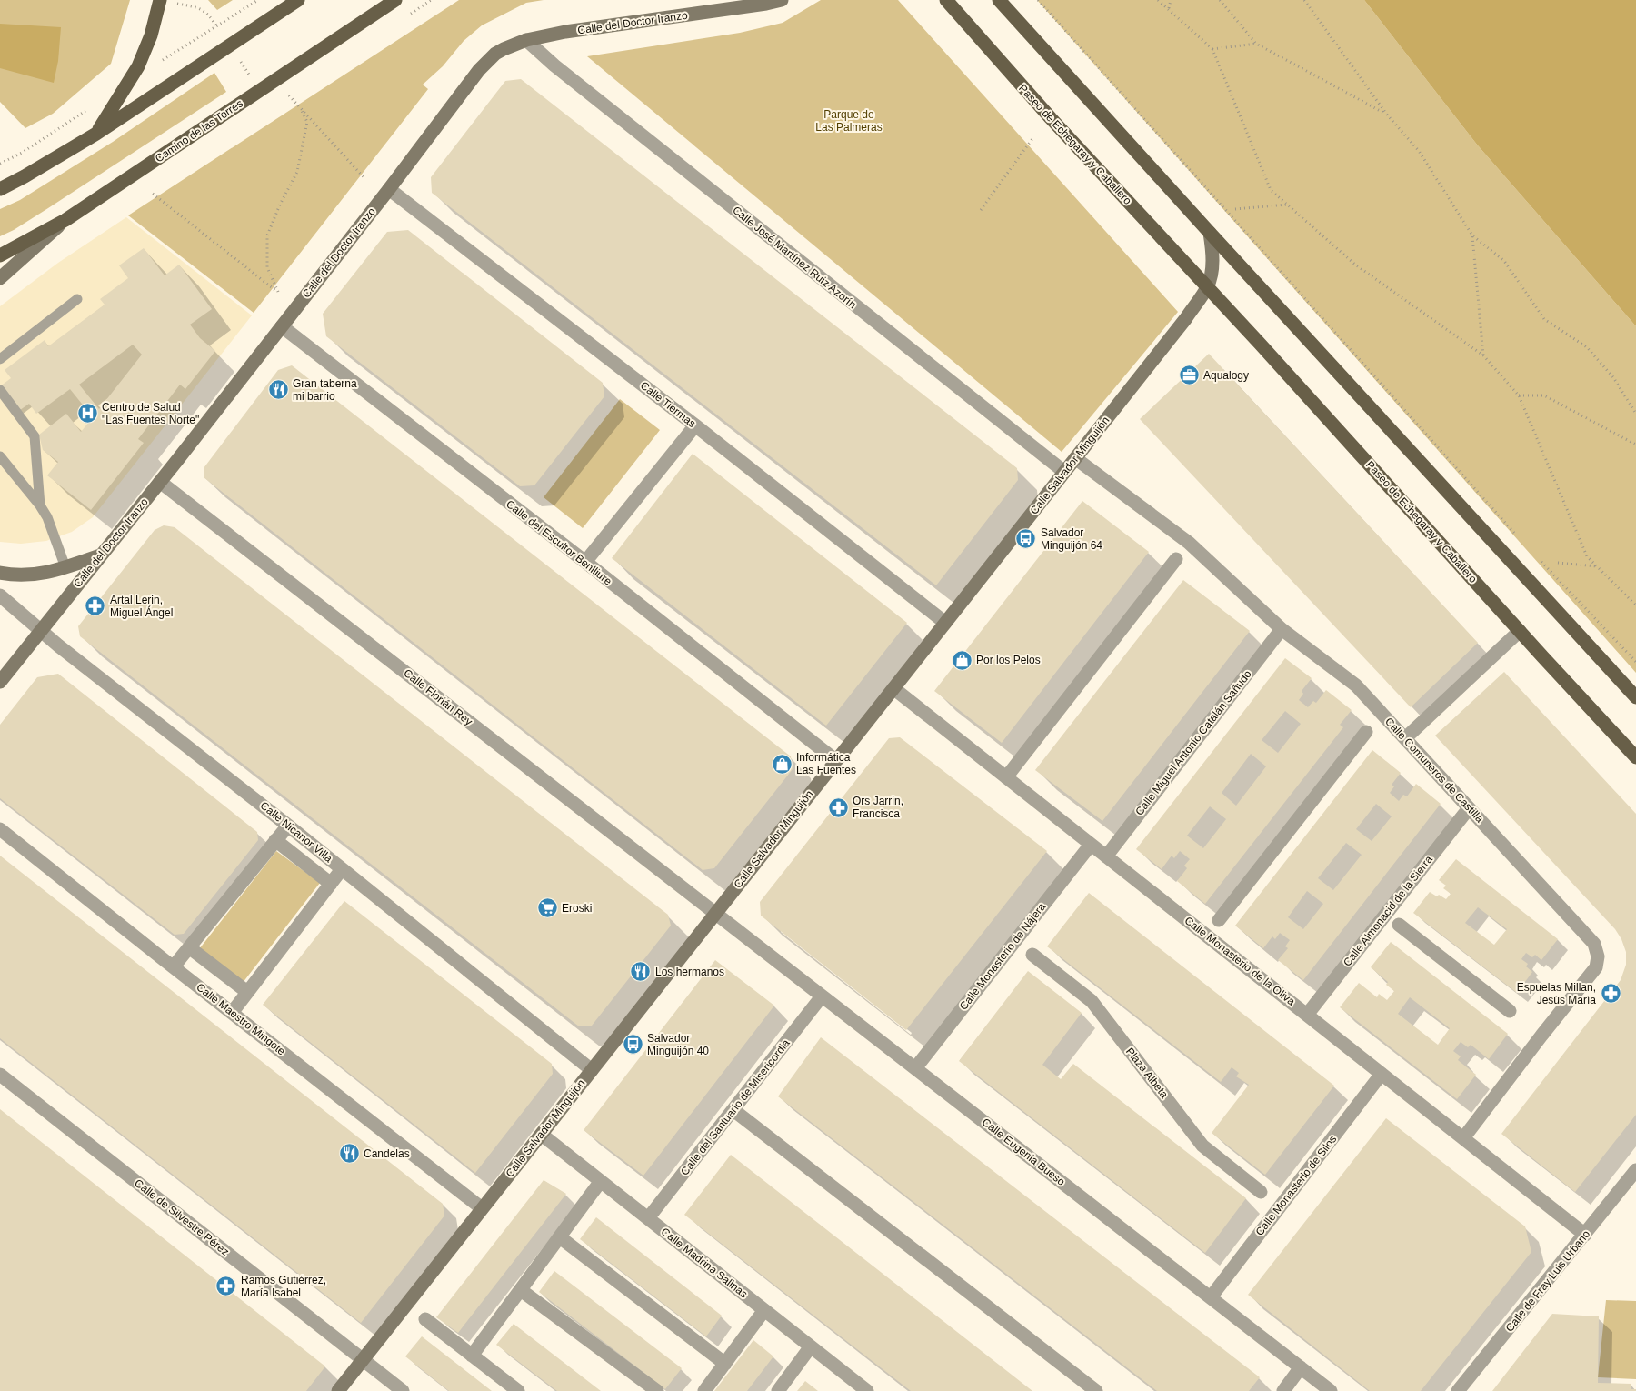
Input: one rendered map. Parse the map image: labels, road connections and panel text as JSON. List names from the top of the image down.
{
  "streets": {
    "main road": ["Camino de las Torres", "Paseo de Echegaray y Caballero"],
    "street": [
      "Calle del Doctor Iranzo",
      "Calle José Martínez Ruiz Azorín",
      "Calle Tiermas",
      "Calle Salvador Minguijón",
      "Calle del Escultor Benlliure",
      "Calle Florián Rey",
      "Calle Miguel Antonio Catalán Sañudo",
      "Calle Comuneros de Castilla",
      "Calle Nicanor Villa",
      "Calle Almonacid de la Sierra",
      "Calle Monasterio de Nájera",
      "Calle Monasterio de la Oliva",
      "Calle Maestro Mingote",
      "Plaza Albeta",
      "Calle del Santuario de Misericordia",
      "Calle Eugenia Bueso",
      "Calle Monasterio de Silos",
      "Calle de Silvestre Pérez",
      "Calle Madrina Salinas",
      "Calle de Fray Luis Urbano"
    ]
  },
  "crossings": [
    ["Calle del Doctor Iranzo", "Calle José Martínez Ruiz Azorín"],
    ["Calle del Doctor Iranzo", "Calle Tiermas"],
    ["Calle del Doctor Iranzo", "Calle del Escultor Benlliure"],
    ["Calle del Doctor Iranzo", "Calle Florián Rey"],
    ["Calle del Doctor Iranzo", "Calle Nicanor Villa"],
    ["Paseo de Echegaray y Caballero", "Calle Salvador Minguijón"],
    ["Calle José Martínez Ruiz Azorín", "Calle Salvador Minguijón"],
    ["Calle Tiermas", "Calle Salvador Minguijón"],
    ["Calle Salvador Minguijón", "Calle del Escultor Benlliure"],
    ["Calle Salvador Minguijón", "Calle Florián Rey"],
    ["Calle Salvador Minguijón", "Calle Comuneros de Castilla"],
    ["Calle Salvador Minguijón", "Calle Nicanor Villa"],
    ["Calle Salvador Minguijón", "Calle Monasterio de la Oliva"],
    ["Calle Salvador Minguijón", "Calle Maestro Mingote"],
    ["Calle Salvador Minguijón", "Calle Eugenia Bueso"],
    ["Calle Salvador Minguijón", "Calle de Silvestre Pérez"],
    ["Calle Salvador Minguijón", "Calle Madrina Salinas"],
    ["Calle Florián Rey", "Calle Eugenia Bueso"],
    ["Calle Miguel Antonio Catalán Sañudo", "Calle Comuneros de Castilla"],
    ["Calle Miguel Antonio Catalán Sañudo", "Calle Monasterio de la Oliva"],
    ["Calle Comuneros de Castilla", "Calle Almonacid de la Sierra"],
    ["Calle Comuneros de Castilla", "Calle Monasterio de la Oliva"],
    ["Calle Almonacid de la Sierra", "Calle Monasterio de la Oliva"],
    ["Calle Monasterio de Nájera", "Calle Monasterio de la Oliva"],
    ["Calle Monasterio de Nájera", "Calle Eugenia Bueso"],
    ["Calle Monasterio de la Oliva", "Calle Monasterio de Silos"],
    ["Calle Monasterio de la Oliva", "Calle de Fray Luis Urbano"],
    ["Calle del Santuario de Misericordia", "Calle Eugenia Bueso"],
    ["Calle del Santuario de Misericordia", "Calle Madrina Salinas"],
    ["Calle Eugenia Bueso", "Calle Monasterio de Silos"]
  ],
  "parks": ["Parque de Las Palmeras"],
  "places": {
    "office": ["Aqualogy"],
    "restaurant": ["Gran taberna mi barrio", "Los hermanos", "Candelas"],
    "hospital": ["Centro de Salud \"Las Fuentes Norte\""],
    "bus stop": ["Salvador Minguijón 64", "Salvador Minguijón 40"],
    "pharmacy": [
      "Artal Lerin, Miguel Ángel",
      "Ors Jarrin, Francisca",
      "Espuelas Millan, Jesús María",
      "Ramos Gutiérrez, María Isabel"
    ],
    "shop": ["Por los Pelos", "Informática Las Fuentes"],
    "supermarket": ["Eroski"]
  }
}
